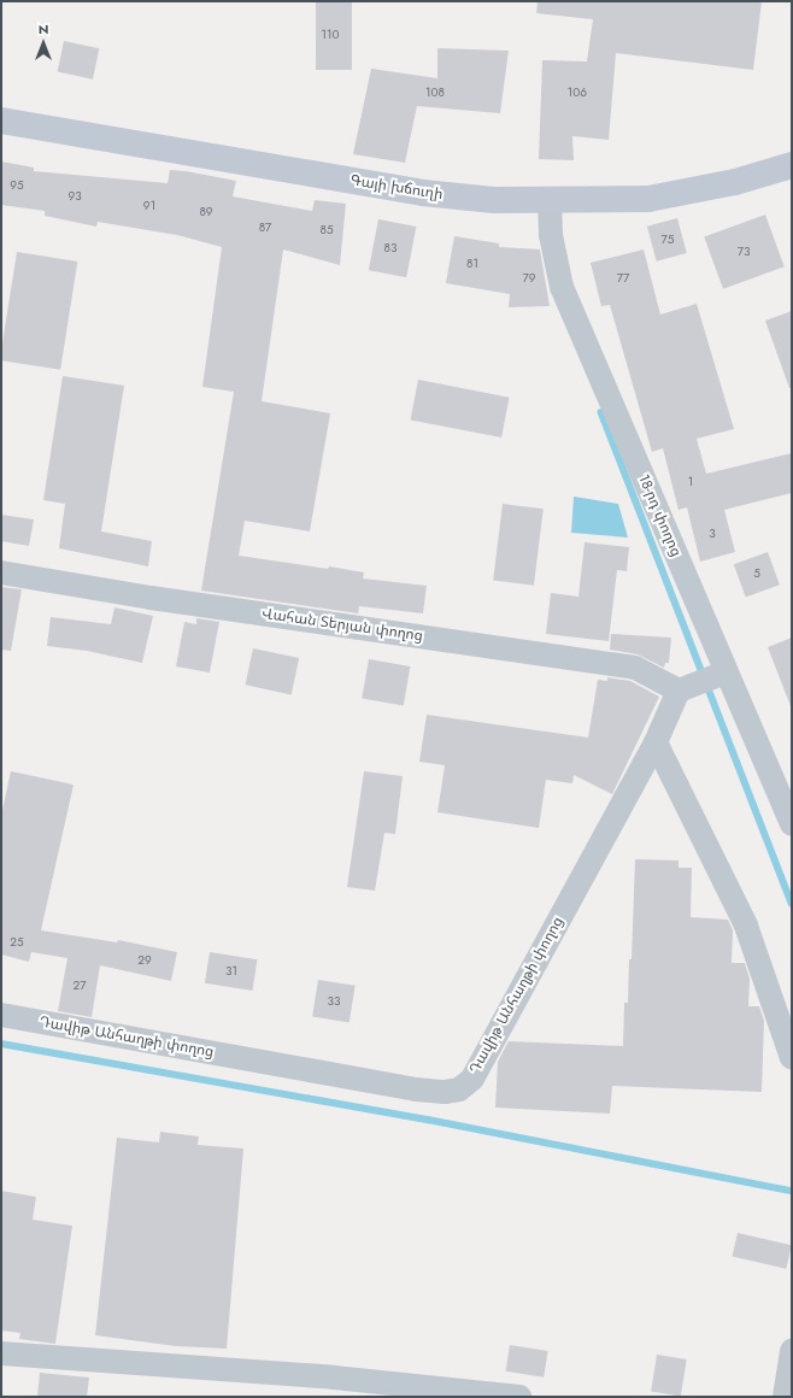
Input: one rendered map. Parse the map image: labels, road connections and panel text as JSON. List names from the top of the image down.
{
  "streets": {
    "main road": ["Գայի խճուղի"],
    "street": ["18-րդ փողոց", "Վահան Տերյան փողոց", "Դավիթ Անհաղթի փողոց"]
  },
  "crossings": [
    ["Գայի խճուղի", "18-րդ փողոց"],
    ["Վահան Տերյան փողոց", "Դավիթ Անհաղթի փողոց"]
  ],
  "house_numbers": [
    "110",
    "108",
    "106",
    "95",
    "93",
    "91",
    "89",
    "87",
    "85",
    "75",
    "83",
    "73",
    "81",
    "79",
    "77",
    "1",
    "3",
    "5",
    "25",
    "29",
    "31",
    "27",
    "33"
  ],
  "north": "top"
}
